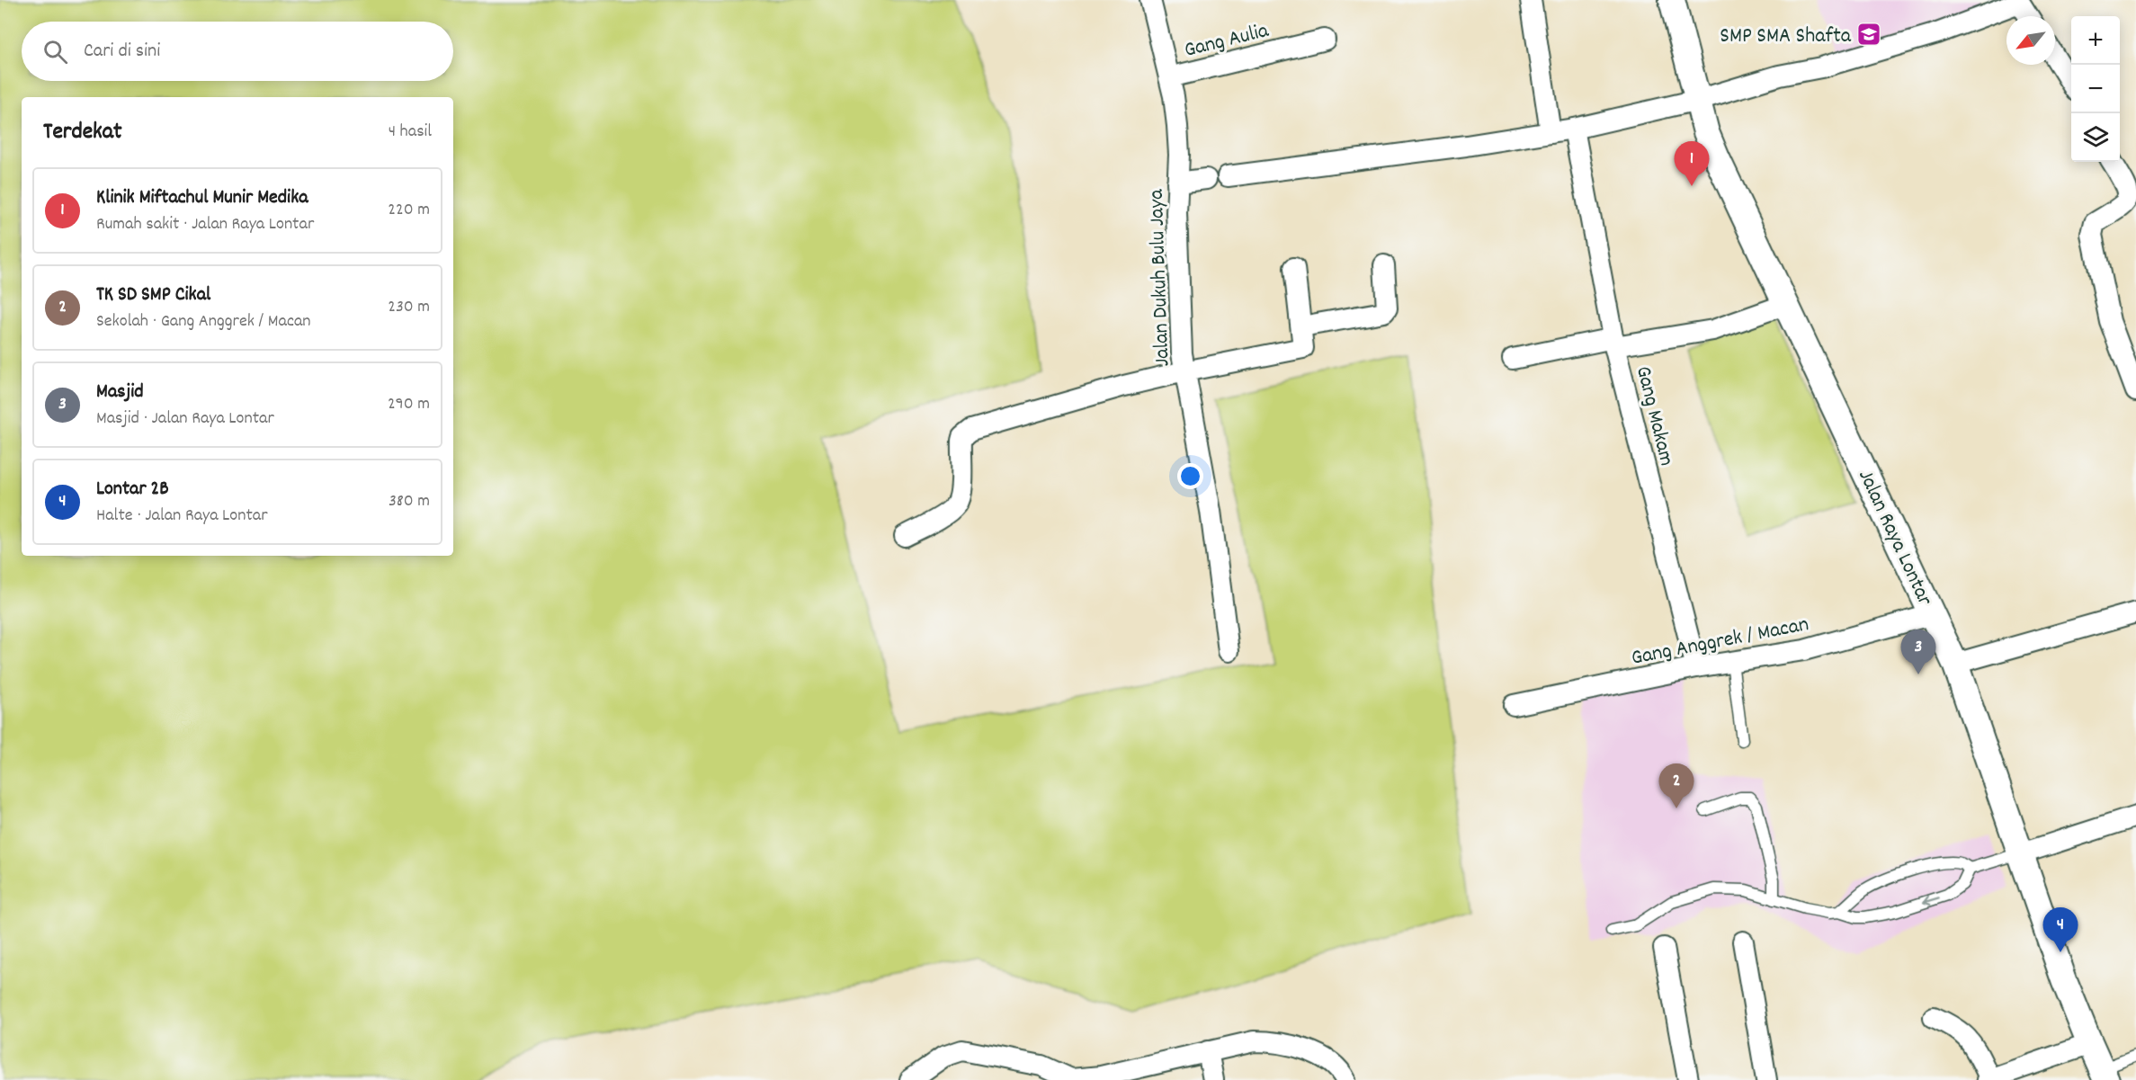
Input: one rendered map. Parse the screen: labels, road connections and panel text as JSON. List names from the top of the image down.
{
  "streets": {
    "street": [
      "Gang Aulia",
      "Jalan Dukuh Bulu Jaya",
      "Gang Makam",
      "Jalan Raya Lontar",
      "Gang Anggrek / Macan"
    ]
  },
  "crossings": [
    ["Gang Aulia", "Jalan Dukuh Bulu Jaya"],
    ["Gang Makam", "Jalan Raya Lontar"],
    ["Gang Makam", "Gang Anggrek / Macan"],
    ["Jalan Raya Lontar", "Gang Anggrek / Macan"]
  ],
  "places": {
    "school or university": ["SMP SMA Shafta"]
  },
  "north": "bottom left",
  "page": {
    "map_buttons": ["+", "−"],
    "search": "Cari di sini",
    "heading": ["Terdekat", "4 hasil"],
    "pins": [
      "1",
      "3",
      "2",
      "4"
    ],
    "list": [
      {
        "mark": "1",
        "name": "Klinik Miftachul Munir Medika",
        "note": "Rumah sakit · Jalan Raya Lontar",
        "value": "220 m"
      },
      {
        "mark": "2",
        "name": "TK SD SMP Cikal",
        "note": "Sekolah · Gang Anggrek / Macan",
        "value": "230 m"
      },
      {
        "mark": "3",
        "name": "Masjid",
        "note": "Masjid · Jalan Raya Lontar",
        "value": "290 m"
      },
      {
        "mark": "4",
        "name": "Lontar 2B",
        "note": "Halte · Jalan Raya Lontar",
        "value": "380 m"
      }
    ]
  }
}
